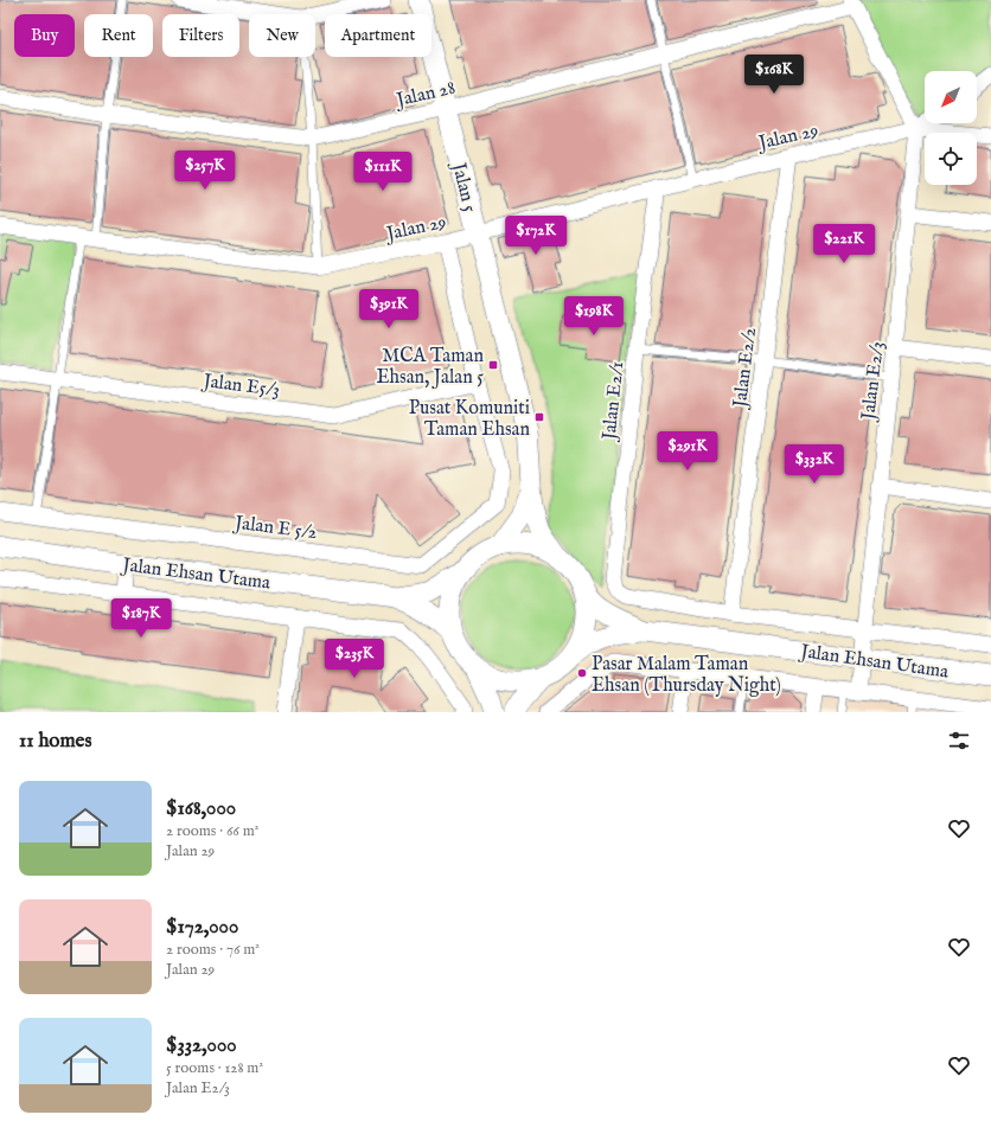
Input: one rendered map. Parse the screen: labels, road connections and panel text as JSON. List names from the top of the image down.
{
  "streets": {
    "street": [
      "Jalan 28",
      "Jalan 29",
      "Jalan 5",
      "Jalan E2/2",
      "Jalan E2/3",
      "Jalan E5/3",
      "Jalan E2/1",
      "Jalan E 5/2",
      "Jalan Ehsan Utama"
    ]
  },
  "crossings": [
    ["Jalan 28", "Jalan 5"],
    ["Jalan 29", "Jalan 5"],
    ["Jalan 29", "Jalan E2/2"],
    ["Jalan 29", "Jalan E2/3"],
    ["Jalan 29", "Jalan E2/1"],
    ["Jalan 5", "Jalan Ehsan Utama"],
    ["Jalan E2/2", "Jalan E2/1"],
    ["Jalan E2/3", "Jalan Ehsan Utama"],
    ["Jalan E5/3", "Jalan E 5/2"]
  ],
  "places": {
    "transit": ["MCA Taman Ehsan, Jalan 5", "Pusat Komuniti Taman Ehsan"],
    "other": ["Pasar Malam Taman Ehsan (Thursday Night)"]
  },
  "north": "bottom left",
  "page": {
    "chip": [
      "Buy",
      "Rent",
      "Filters",
      "New",
      "Apartment"
    ],
    "price": [
      "$168K",
      "$257K",
      "$111K",
      "$172K",
      "$221K",
      "$391K",
      "$198K",
      "$291K",
      "$332K",
      "$187K",
      "$235K"
    ],
    "heading": "11 homes",
    "list": [
      {
        "name": "$168,000",
        "note": "2 rooms · 66 m² · Jalan 29"
      },
      {
        "name": "$172,000",
        "note": "2 rooms · 76 m² · Jalan 29"
      },
      {
        "name": "$332,000",
        "note": "5 rooms · 128 m² · Jalan E2/3"
      }
    ]
  }
}
